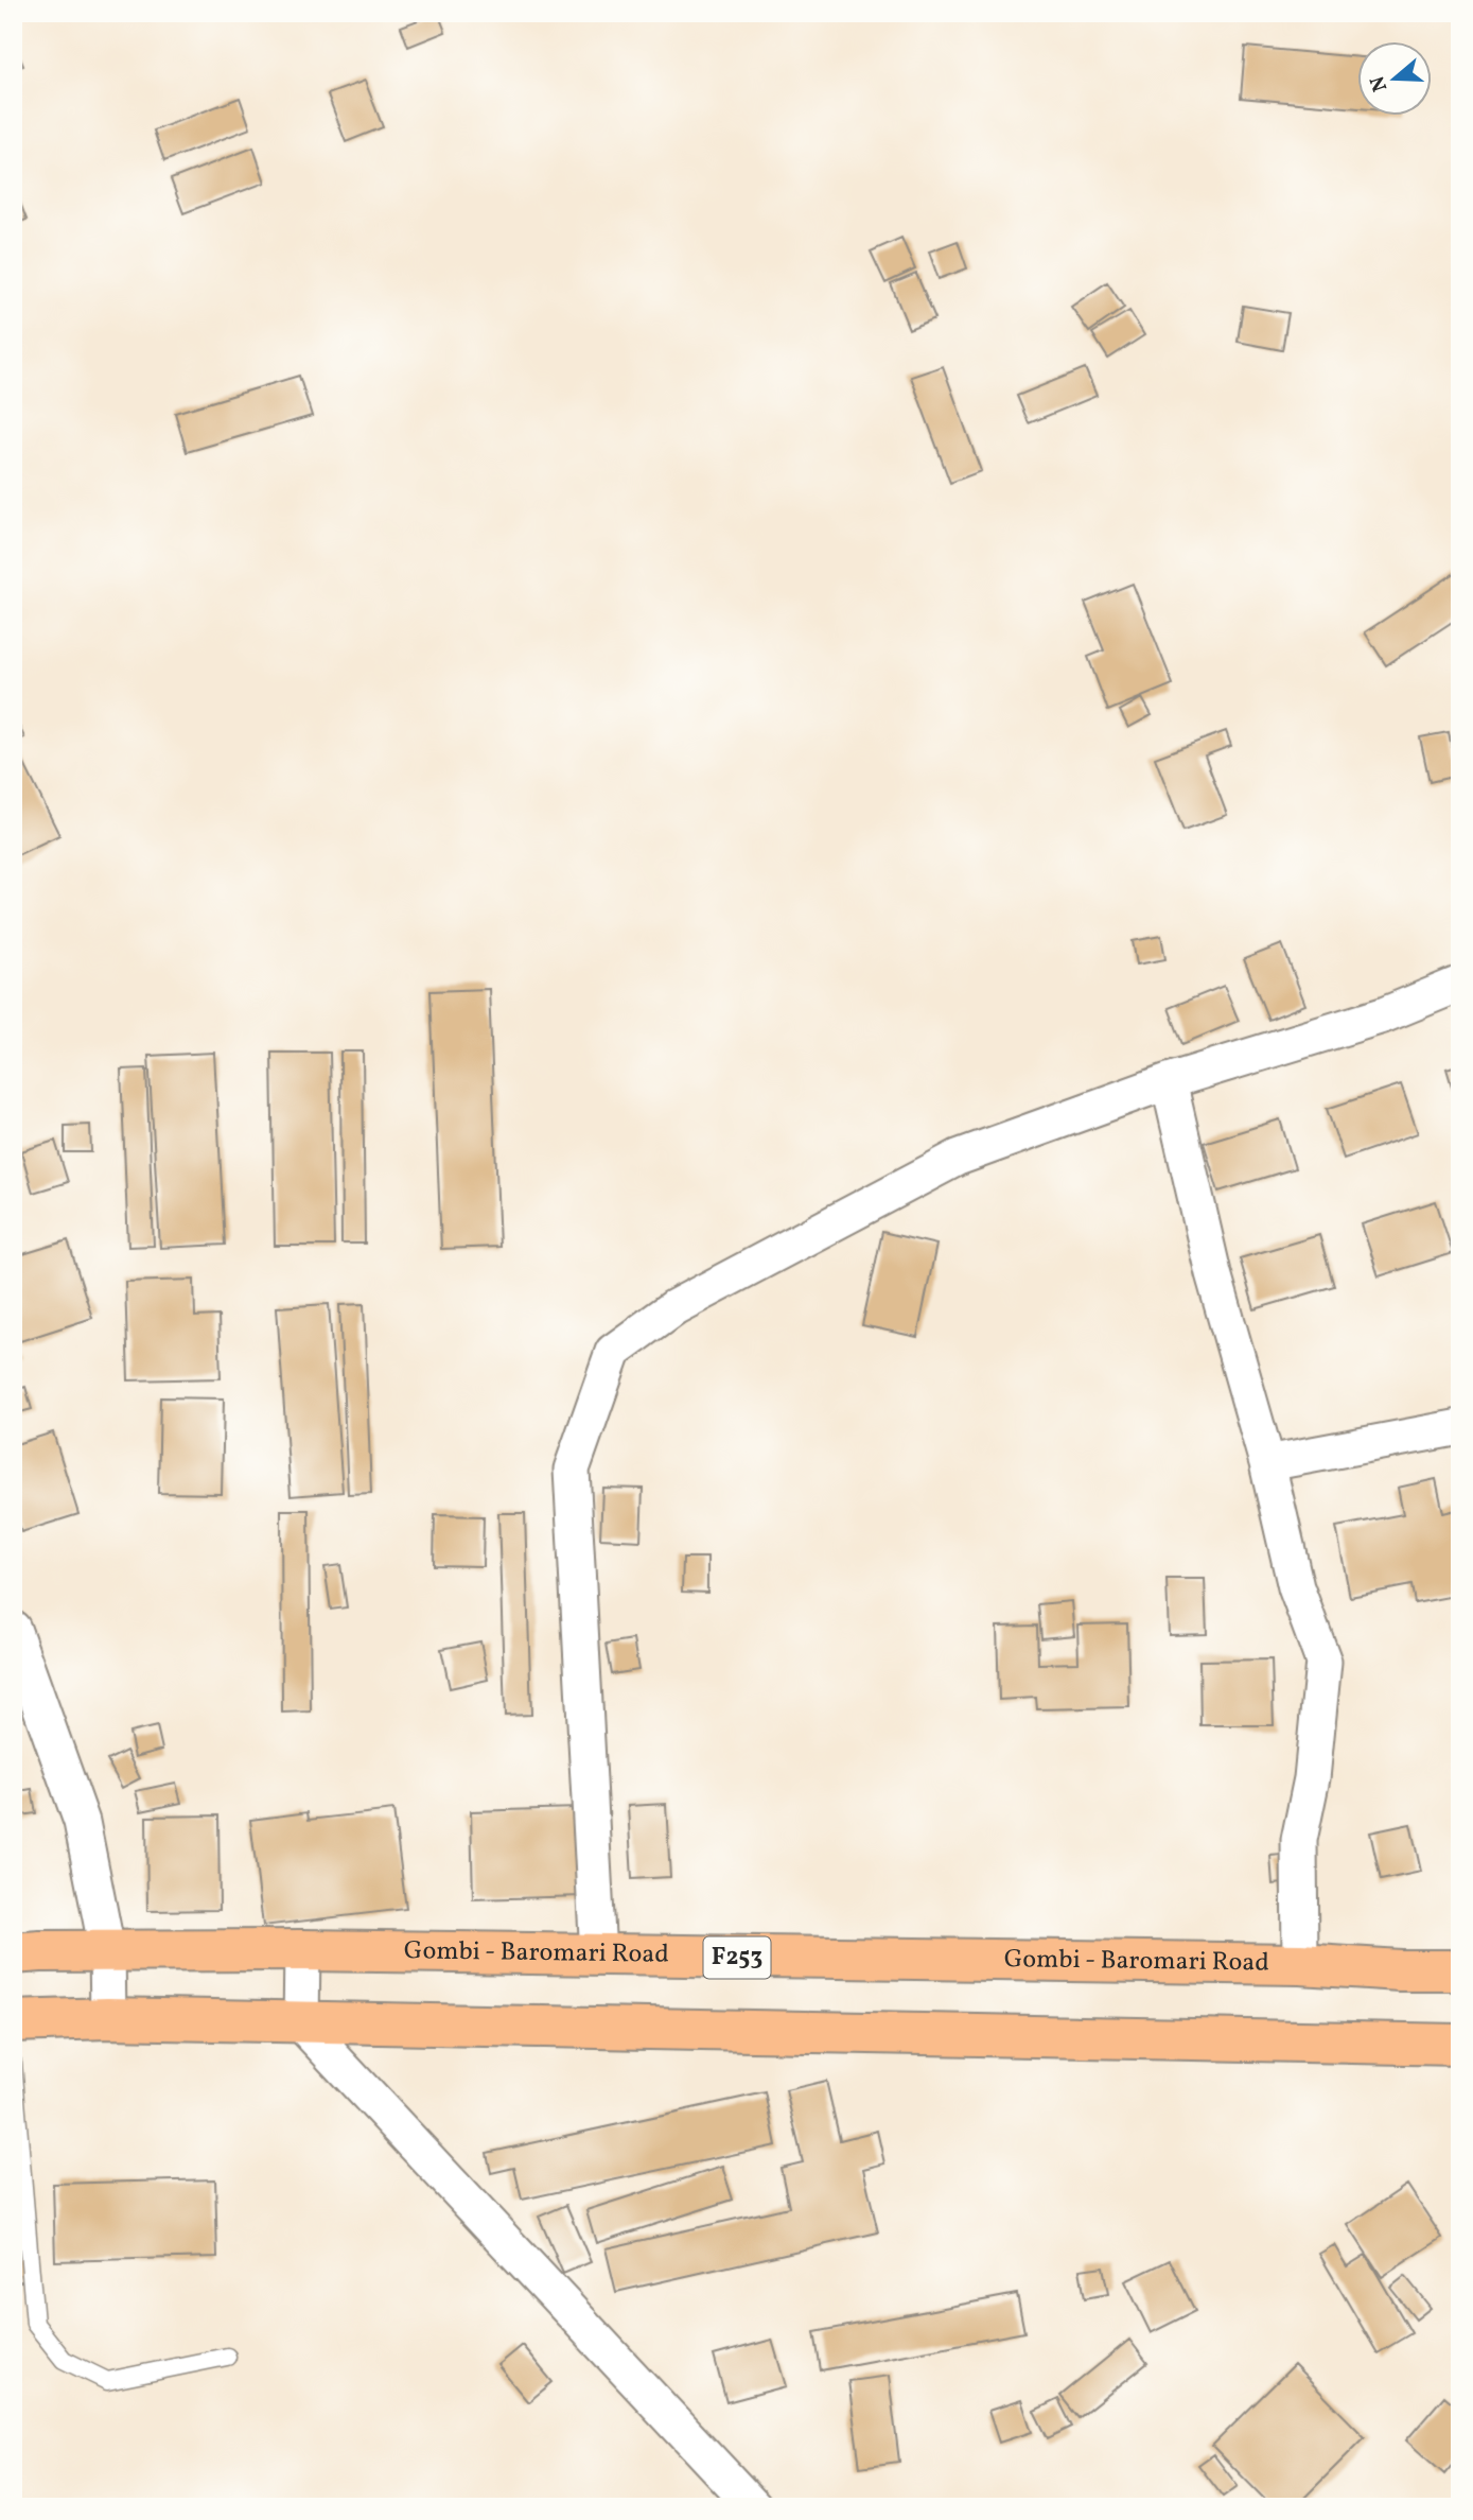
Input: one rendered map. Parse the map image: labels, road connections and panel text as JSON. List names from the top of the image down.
{
  "streets": {
    "main road": ["Gombi - Baromari Road", "F253"]
  },
  "north": "left"
}
